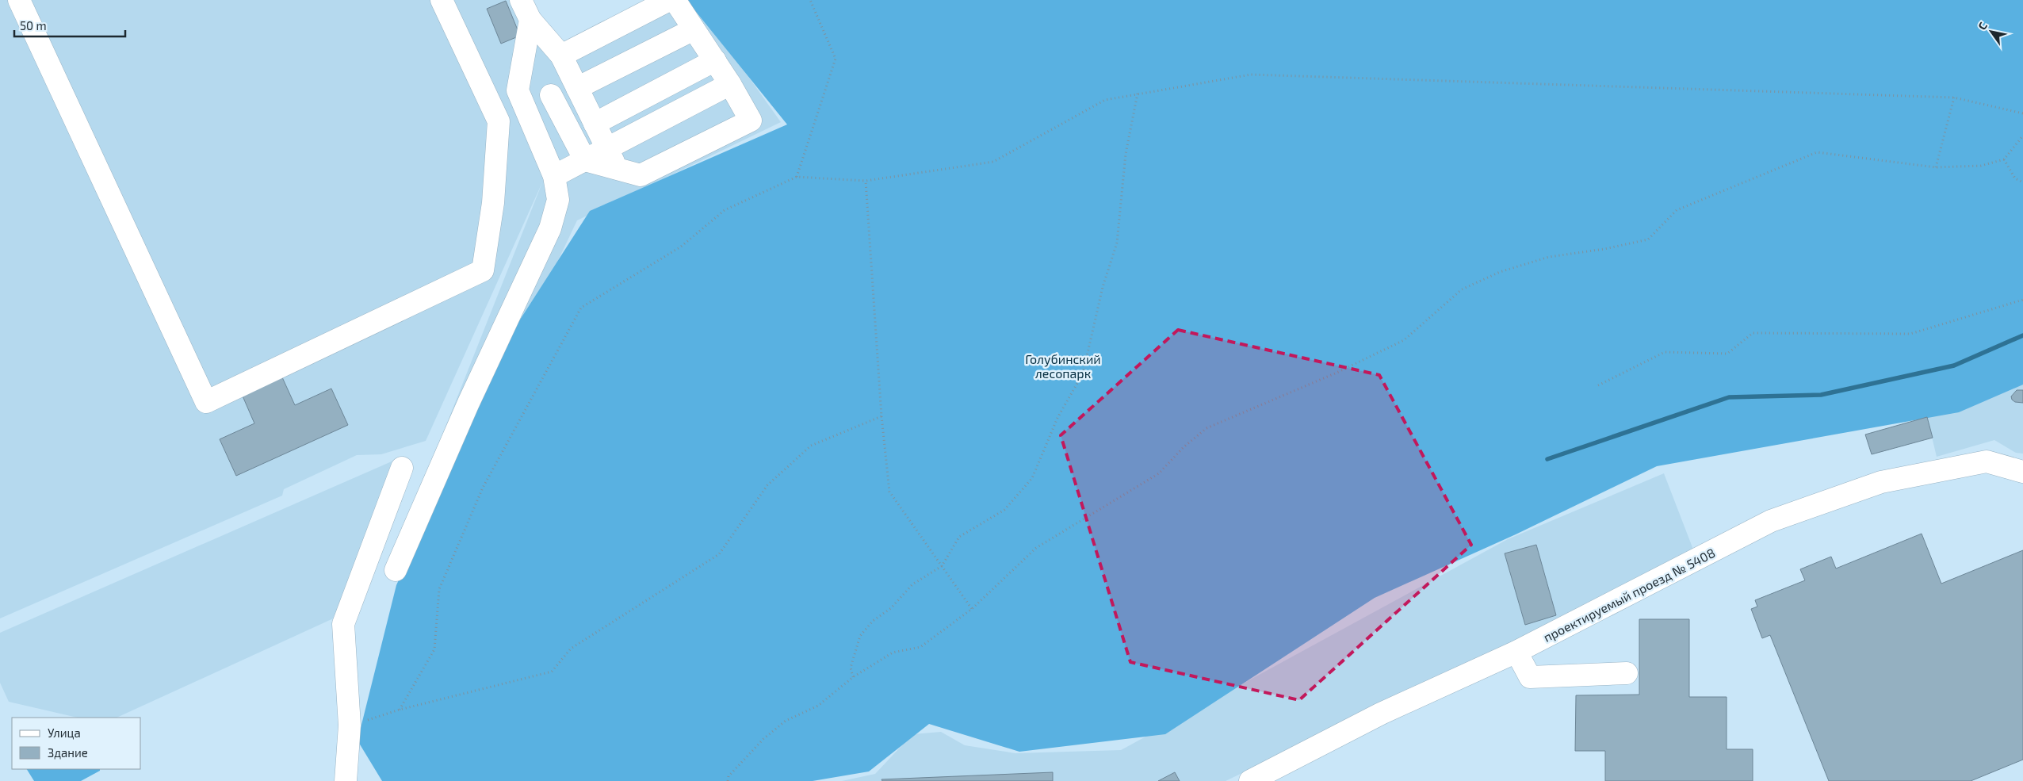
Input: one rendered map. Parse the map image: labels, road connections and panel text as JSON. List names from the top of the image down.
{
  "streets": {
    "street": ["проектируемый проезд № 5408"]
  },
  "parks": ["Голубинский лесопарк"],
  "legend": ["Улица", "Здание"],
  "scale_bar": "50 m",
  "north": "top left"
}
